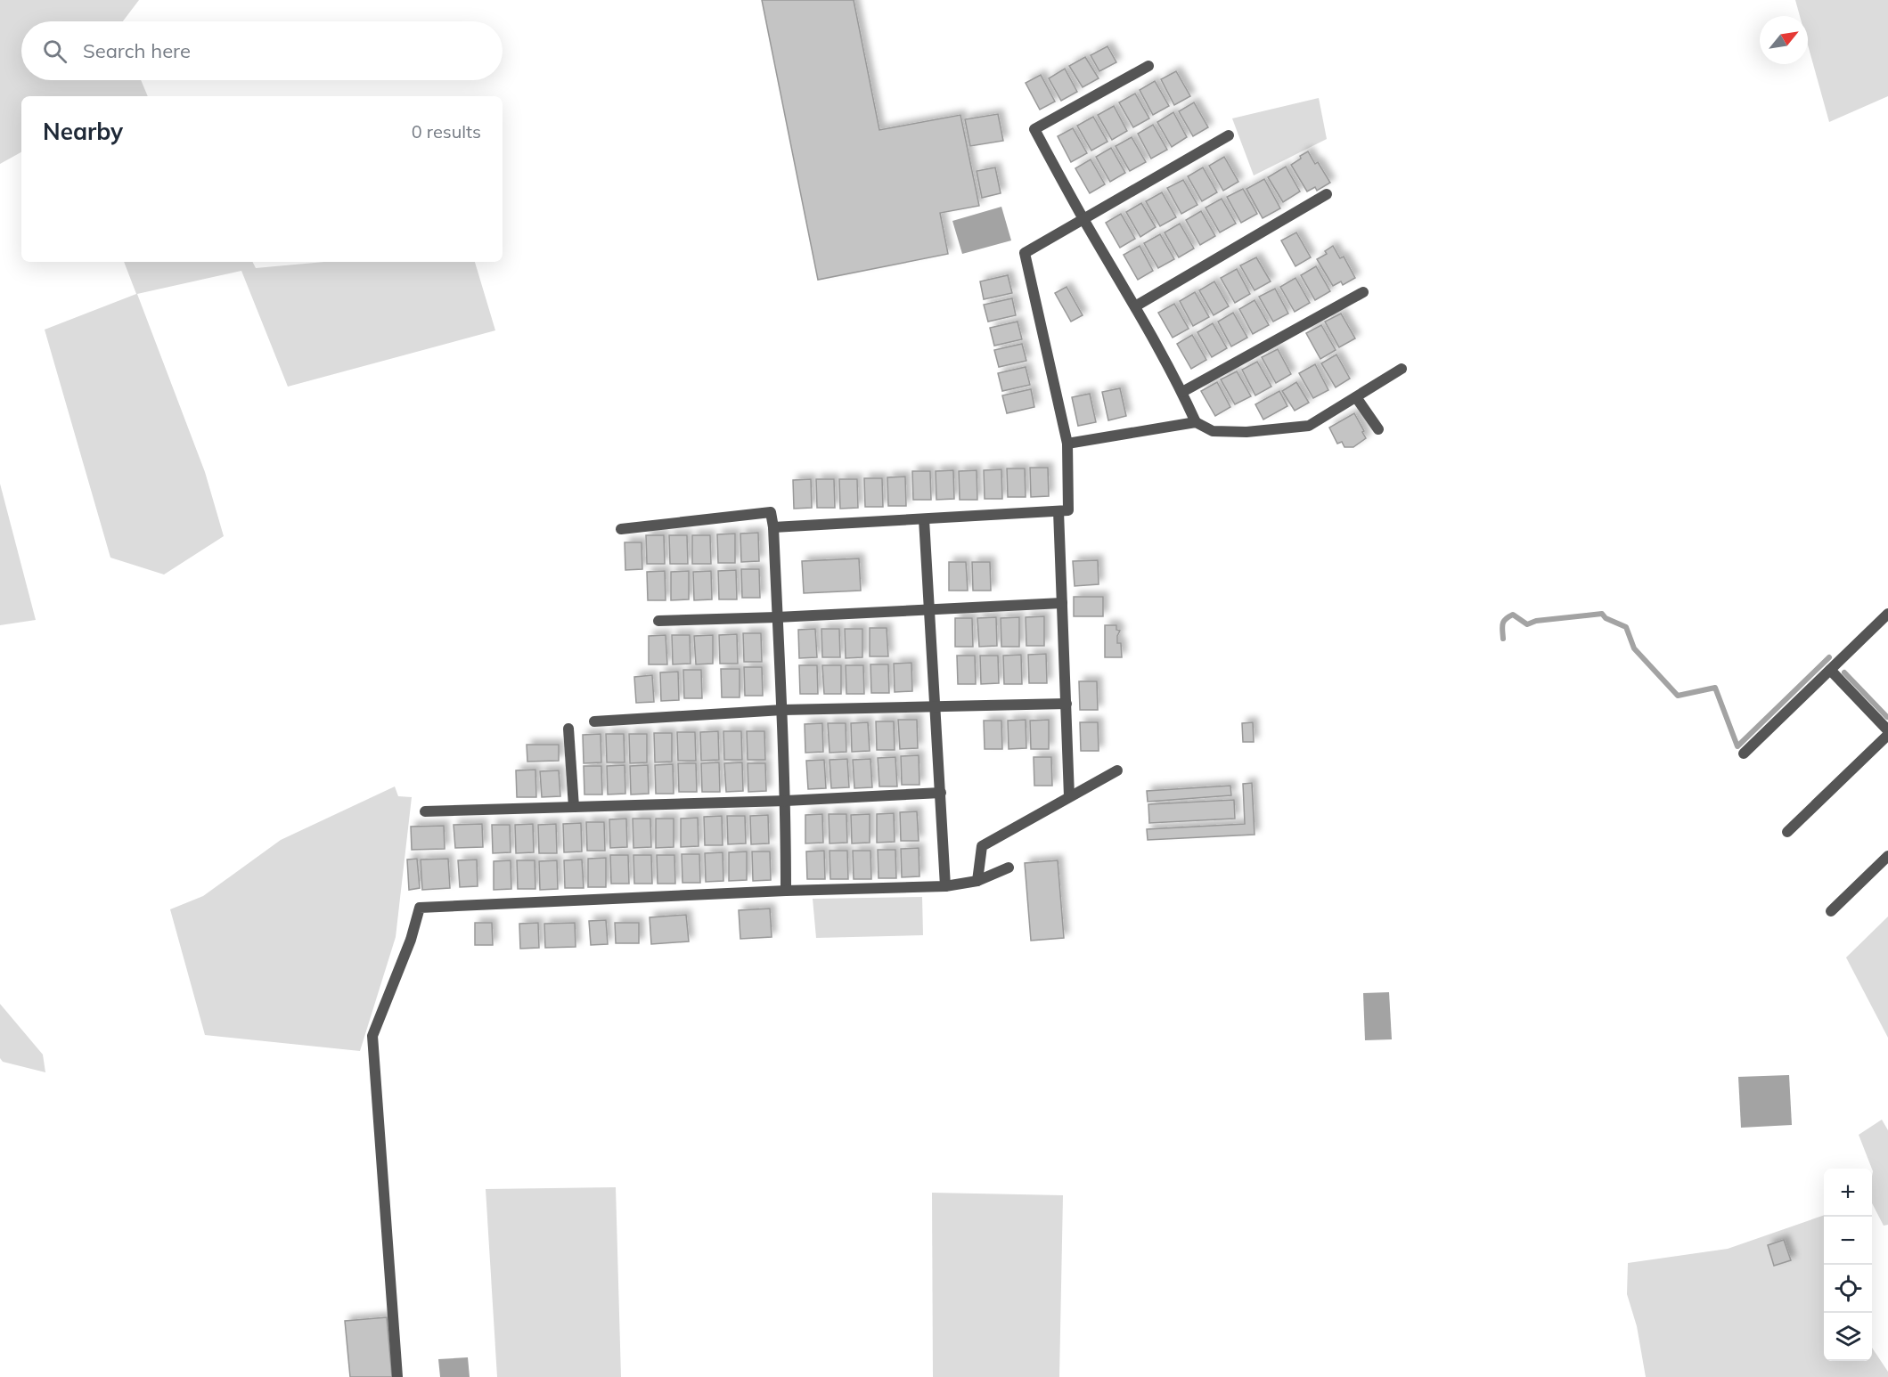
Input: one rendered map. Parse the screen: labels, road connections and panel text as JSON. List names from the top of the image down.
{
  "north": "top right",
  "page": {
    "search": "Search here",
    "heading": ["Nearby", "0 results"],
    "map_buttons": ["+", "−"]
  }
}
